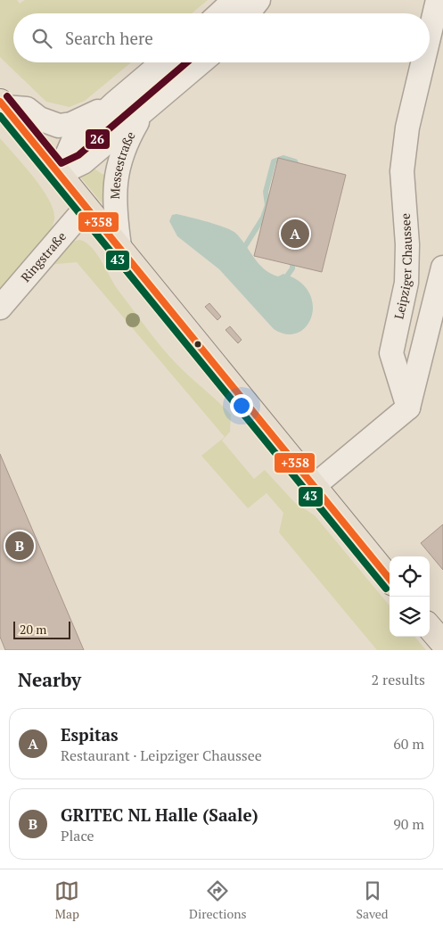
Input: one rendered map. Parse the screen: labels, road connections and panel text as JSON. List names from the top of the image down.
{
  "streets": {
    "street": ["Messestraße", "Ringstraße", "Leipziger Chaussee"]
  },
  "lines": ["transit line 26", "transit line +358", "transit line 43"],
  "scale_bar": "20 m",
  "page": {
    "search": "Search here",
    "pins": ["A", "B"],
    "scale": "20 m",
    "heading": ["Nearby", "2 results"],
    "list": [
      {
        "mark": "A",
        "name": "Espitas",
        "note": "Restaurant · Leipziger Chaussee",
        "value": "60 m"
      },
      {
        "mark": "B",
        "name": "GRITEC NL Halle (Saale)",
        "note": "Place",
        "value": "90 m"
      }
    ],
    "nav": ["Map", "Directions", "Saved"]
  }
}
